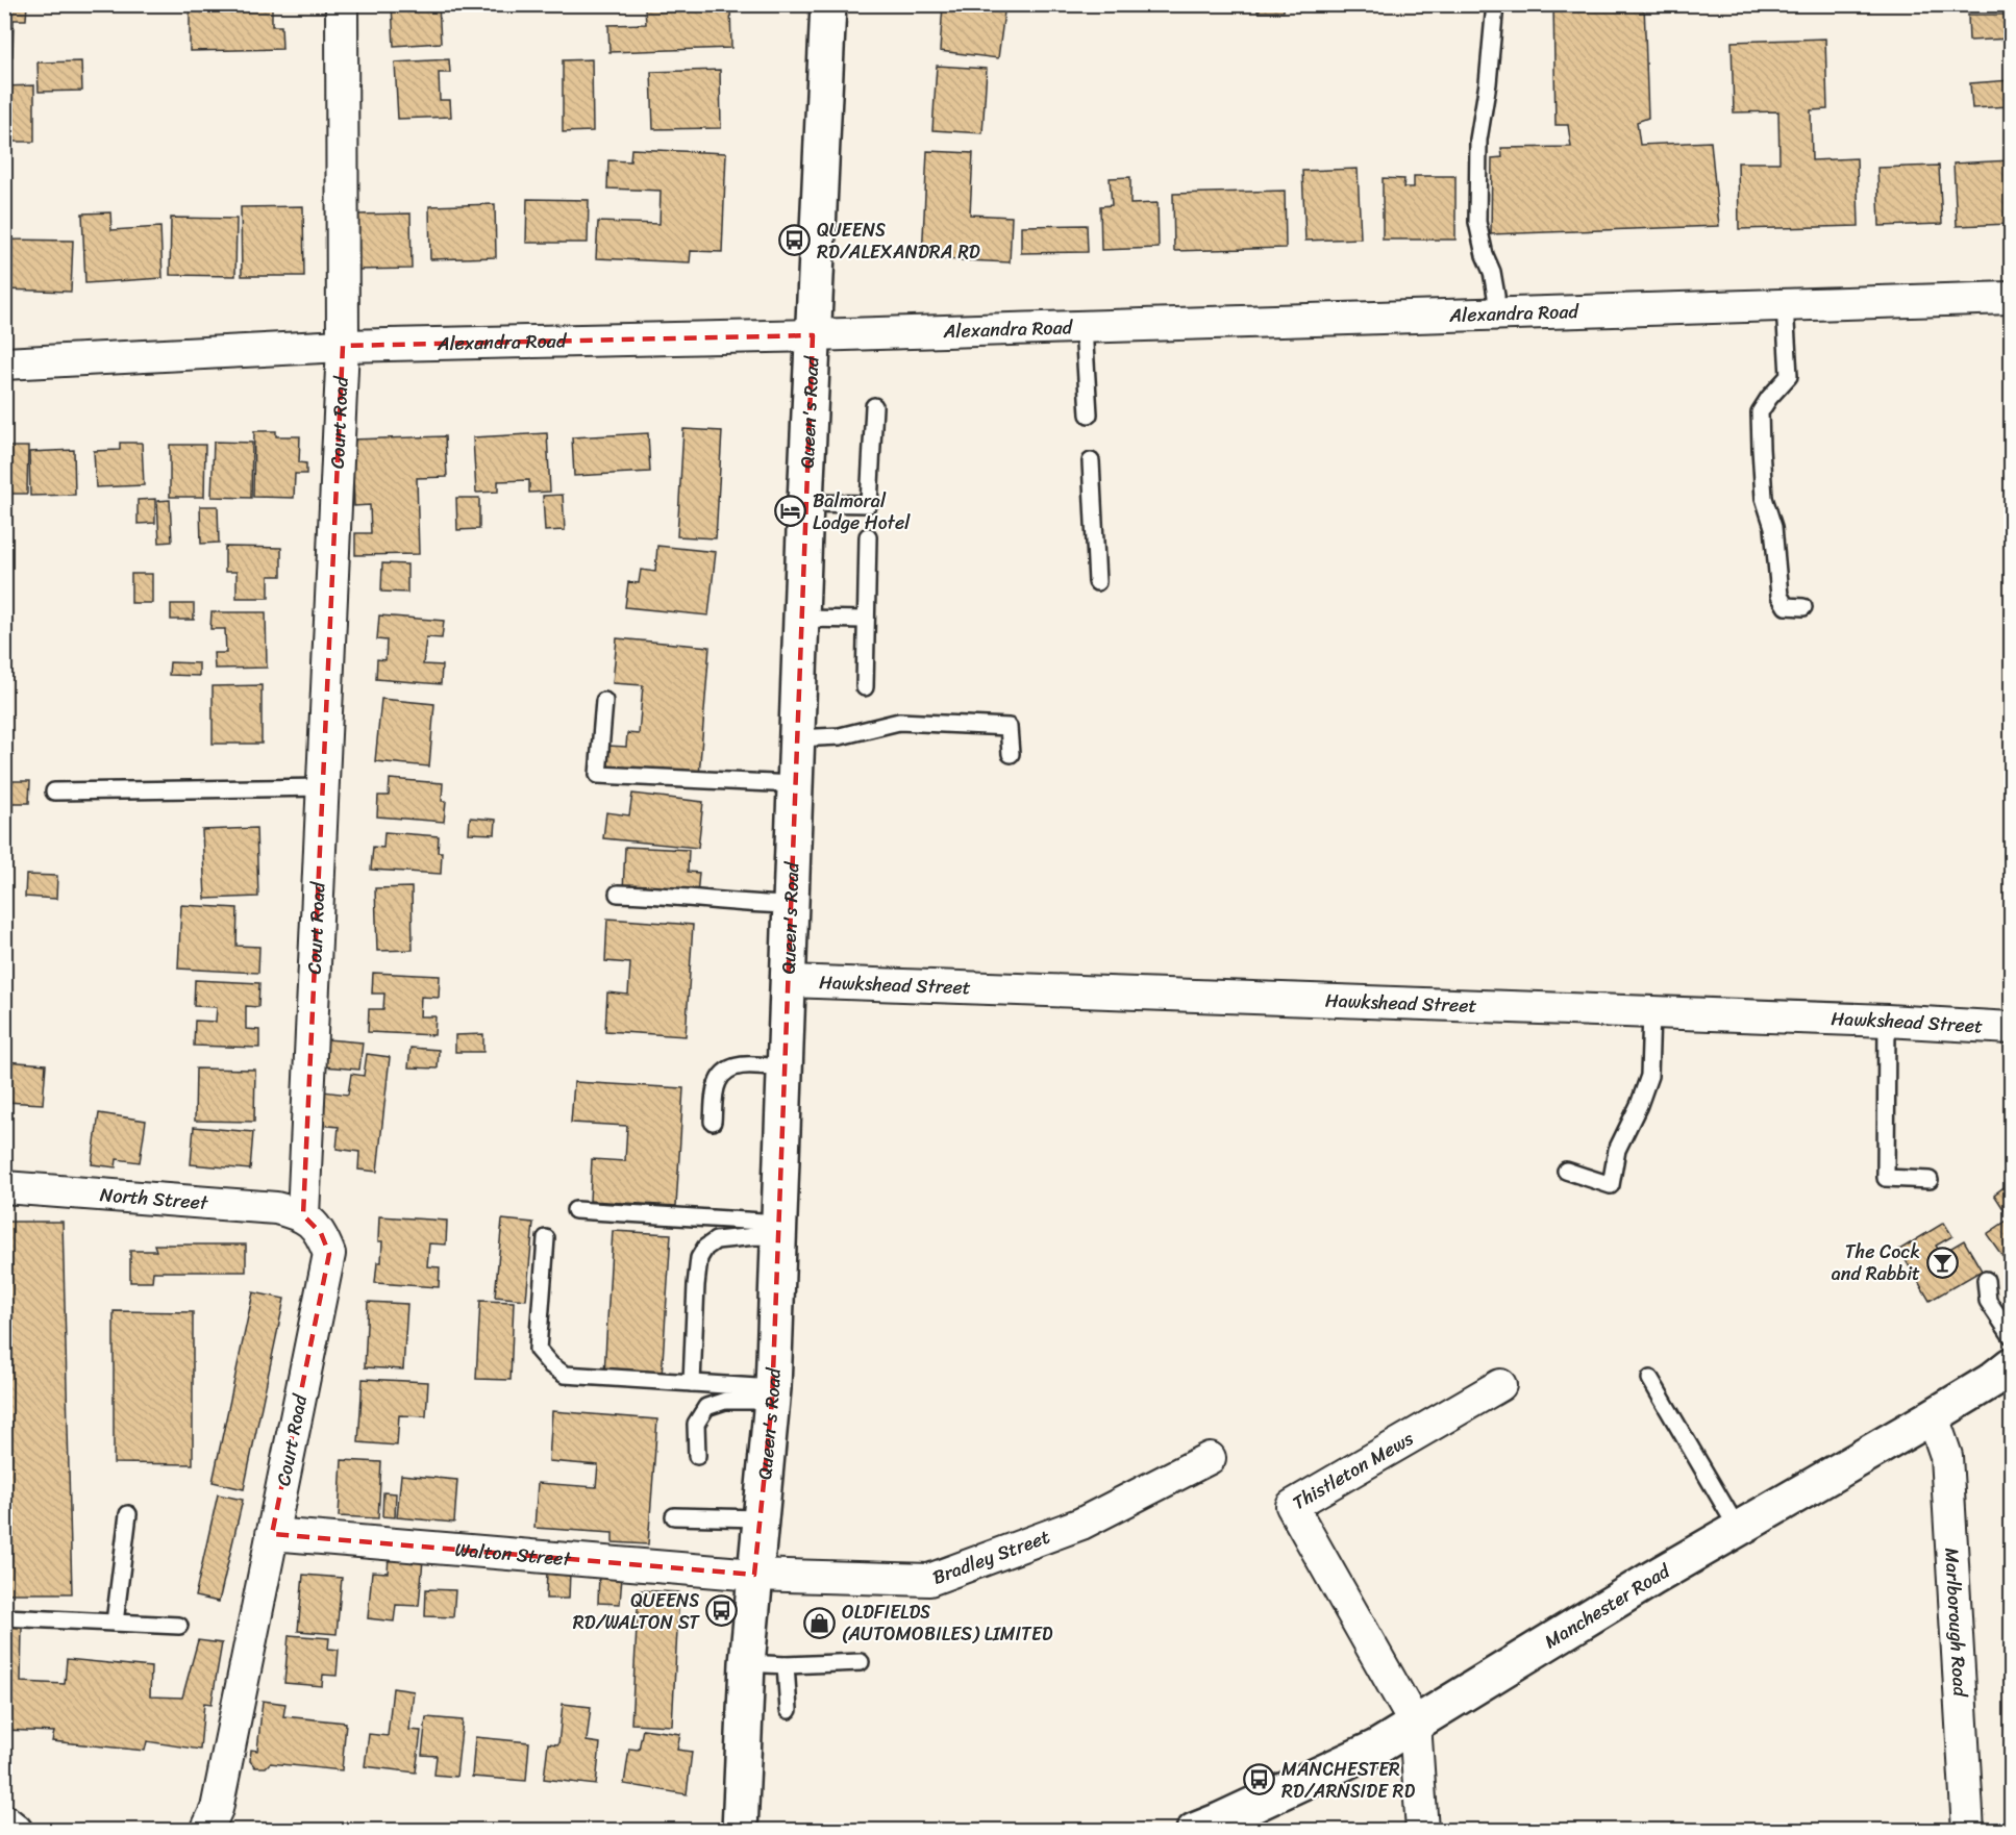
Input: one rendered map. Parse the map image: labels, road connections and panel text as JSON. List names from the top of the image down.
{
  "streets": {
    "main road": ["Queen's Road", "Manchester Road"],
    "street": [
      "Alexandra Road",
      "Court Road",
      "Hawkshead Street",
      "North Street",
      "Thistleton Mews",
      "Walton Street",
      "Bradley Street",
      "Marlborough Road"
    ]
  },
  "crossings": [
    ["Alexandra Road", "Queen's Road"],
    ["Alexandra Road", "Court Road"],
    ["Queen's Road", "Hawkshead Street"],
    ["Queen's Road", "Walton Street"],
    ["Queen's Road", "Bradley Street"],
    ["Court Road", "North Street"],
    ["Court Road", "Walton Street"],
    ["Thistleton Mews", "Manchester Road"],
    ["Walton Street", "Bradley Street"],
    ["Manchester Road", "Marlborough Road"]
  ],
  "places": {
    "bus stop": ["QUEENS RD/ALEXANDRA RD", "QUEENS RD/WALTON ST", "MANCHESTER RD/ARNSIDE RD"],
    "hotel": ["Balmoral Lodge Hotel"],
    "bar": ["The Cock and Rabbit"],
    "shop": ["OLDFIELDS (AUTOMOBILES) LIMITED"]
  }
}
